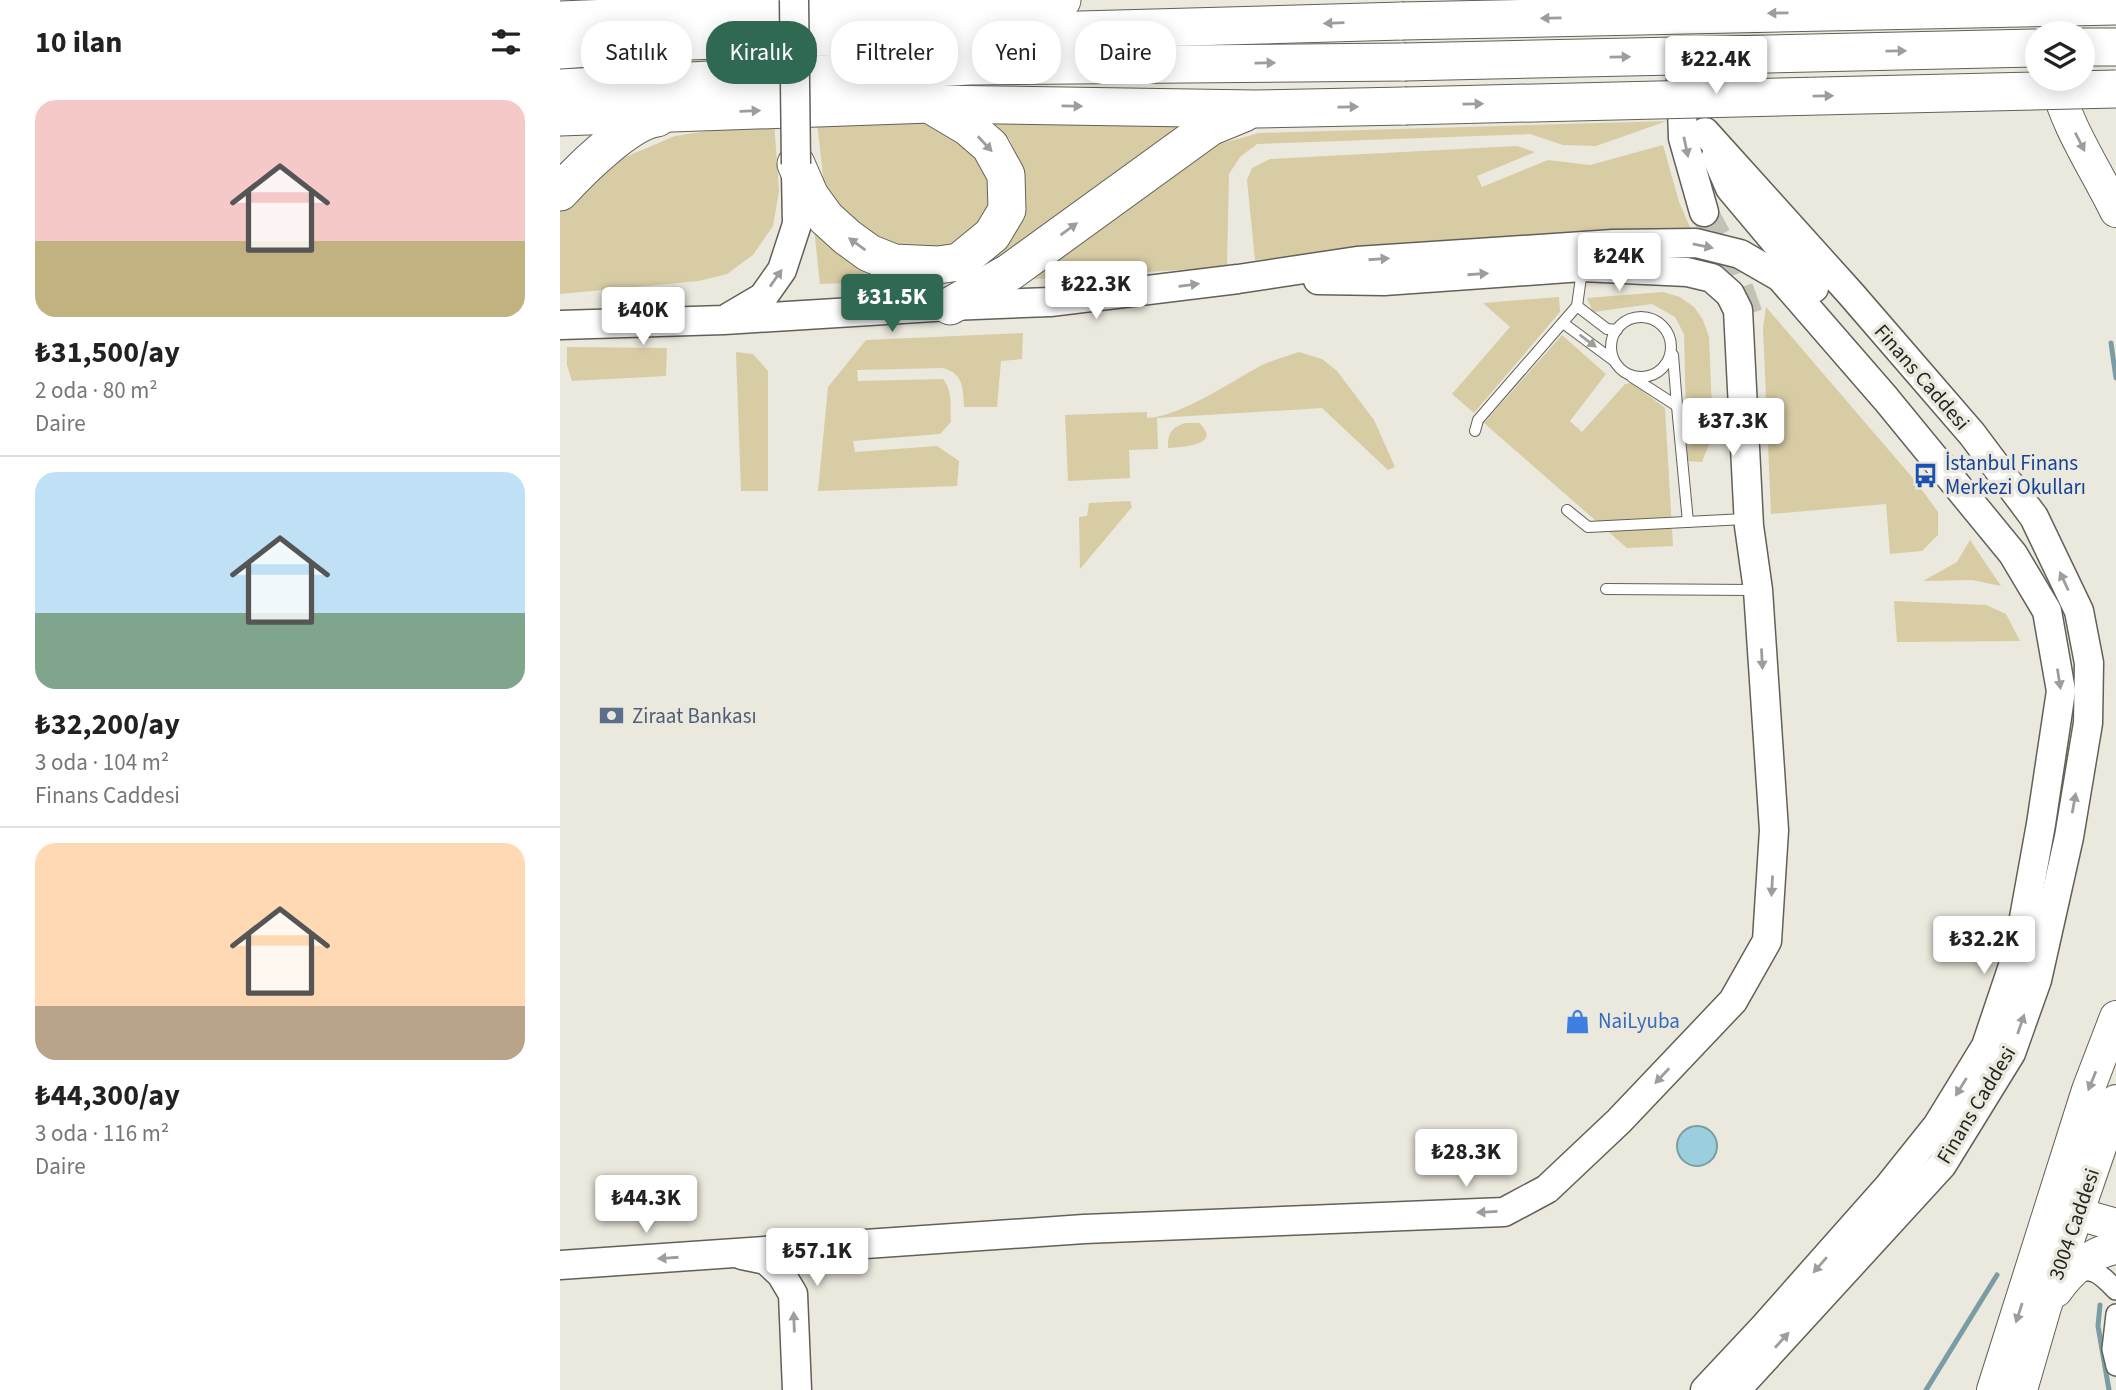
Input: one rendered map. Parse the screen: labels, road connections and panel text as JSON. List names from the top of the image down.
{
  "streets": {
    "main road": ["Finans Caddesi", "3004 Caddesi"]
  },
  "places": {
    "bus stop": ["İstanbul Finans Merkezi Okulları"],
    "bank": ["Ziraat Bankası"],
    "shop": ["NaiLyuba"]
  },
  "page": {
    "heading": "10 ilan",
    "chip": [
      "Satılık",
      "Kiralık",
      "Filtreler",
      "Yeni",
      "Daire"
    ],
    "price": [
      "₺22.4K",
      "₺24K",
      "₺22.3K",
      "₺31.5K",
      "₺40K",
      "₺37.3K",
      "₺32.2K",
      "₺28.3K",
      "₺44.3K",
      "₺57.1K"
    ],
    "list": [
      {
        "name": "₺31,500/ay",
        "note": "2 oda · 80 m² · Daire"
      },
      {
        "name": "₺32,200/ay",
        "note": "3 oda · 104 m² · Finans Caddesi"
      },
      {
        "name": "₺44,300/ay",
        "note": "3 oda · 116 m² · Daire"
      }
    ]
  }
}
